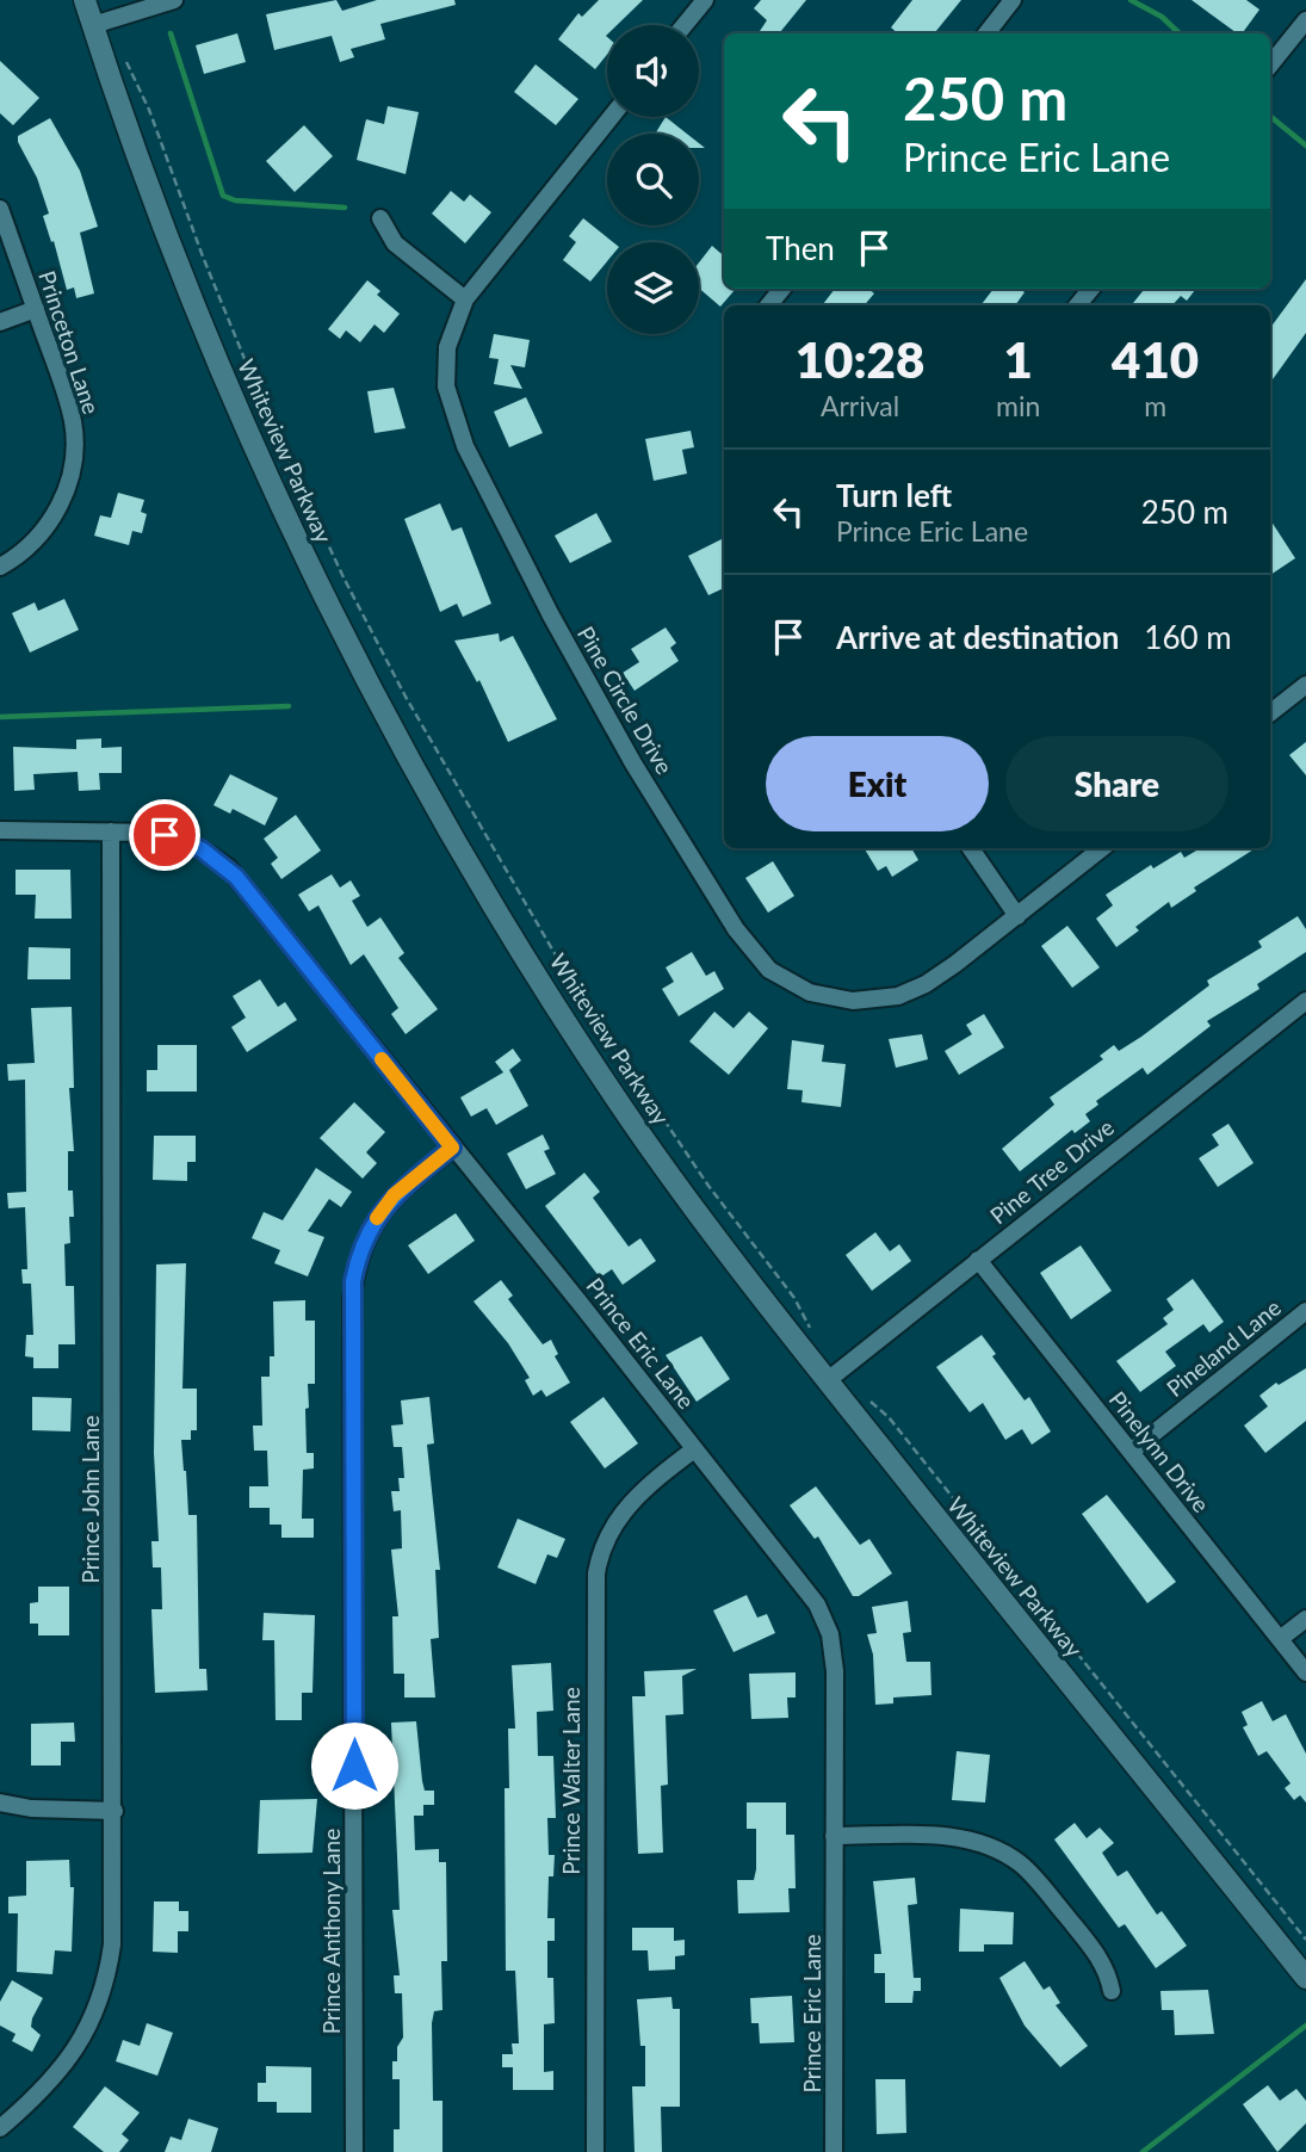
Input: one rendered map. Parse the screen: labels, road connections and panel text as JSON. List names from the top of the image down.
{
  "streets": {
    "street": [
      "Princeton Lane",
      "Whiteview Parkway",
      "Pine Circle Drive",
      "Pine Tree Drive",
      "Prince Eric Lane",
      "Pineland Lane",
      "Pinelynn Drive",
      "Prince John Lane",
      "Prince Walter Lane",
      "Prince Anthony Lane"
    ]
  },
  "crossings": [
    ["Whiteview Parkway", "Pine Tree Drive"],
    ["Pine Tree Drive", "Pinelynn Drive"],
    ["Prince Eric Lane", "Prince John Lane"],
    ["Prince Eric Lane", "Prince Walter Lane"],
    ["Prince Eric Lane", "Prince Anthony Lane"],
    ["Pineland Lane", "Pinelynn Drive"]
  ],
  "page": {
    "turn": ["250 m", "Prince Eric Lane"],
    "then": "Then",
    "eta": [
      "10:28",
      "Arrival",
      "1",
      "min",
      "410",
      "m"
    ],
    "list": [
      {
        "name": "Turn left",
        "note": "Prince Eric Lane",
        "value": "250 m"
      },
      {
        "name": "Arrive at destination",
        "value": "160 m"
      }
    ],
    "buttons": ["Exit", "Share"]
  }
}
